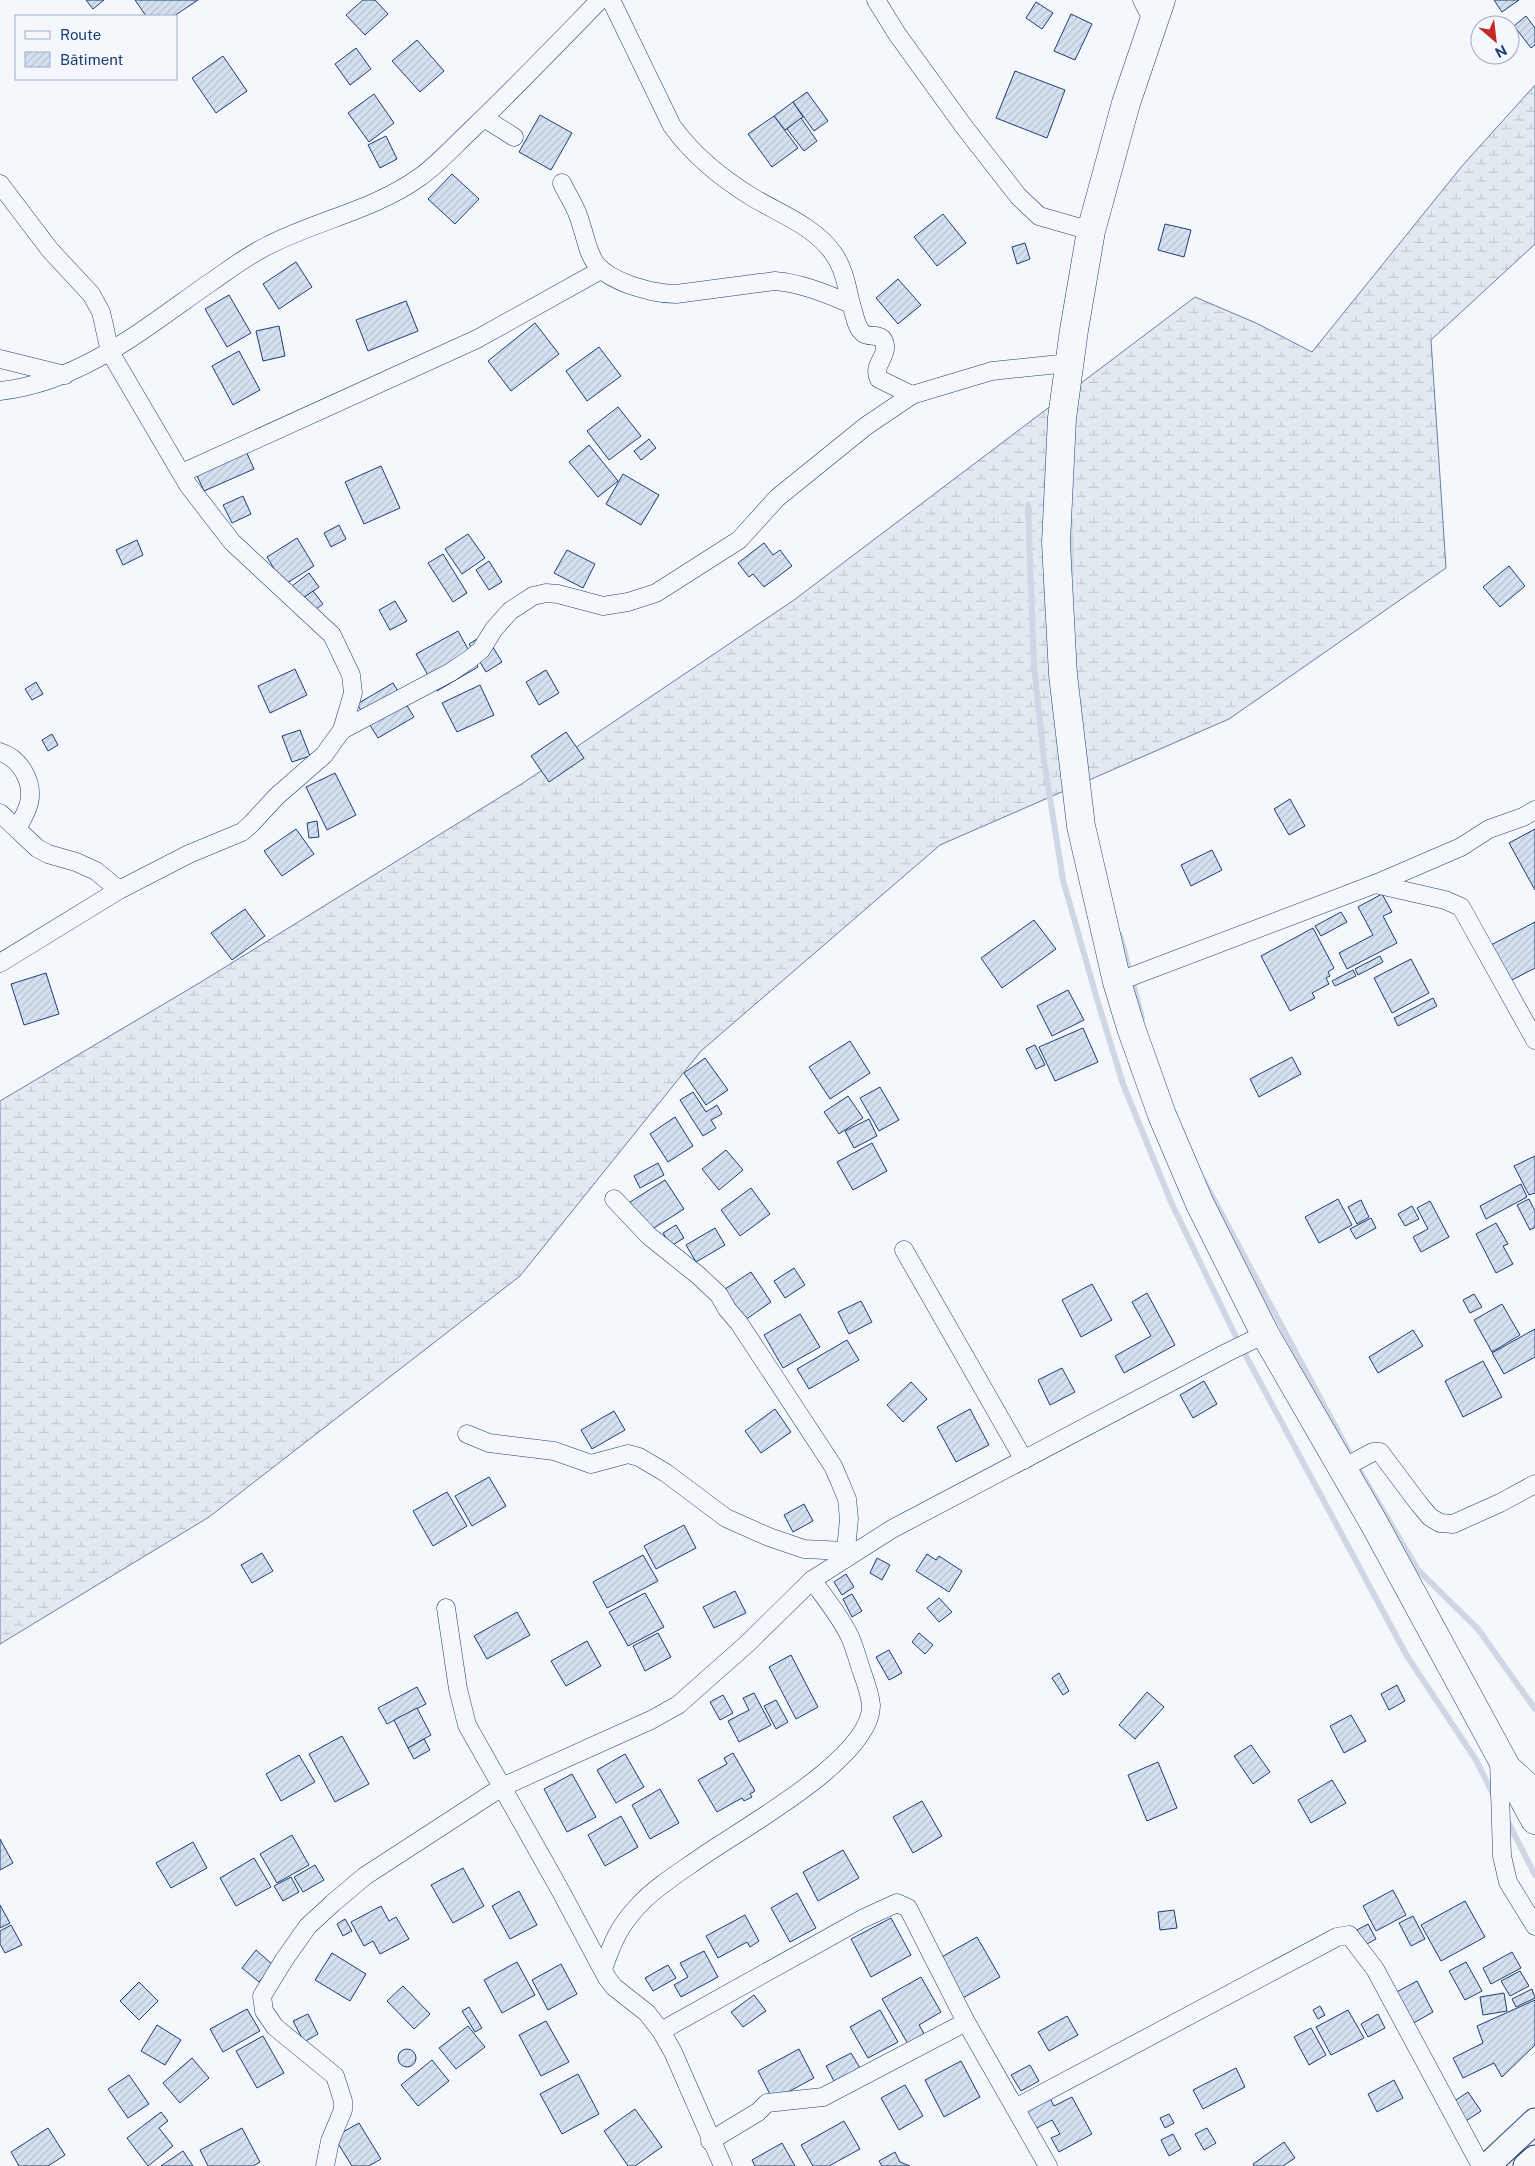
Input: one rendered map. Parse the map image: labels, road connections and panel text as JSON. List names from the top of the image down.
{
  "legend": ["Route", "Bâtiment"],
  "north": "bottom right"
}
